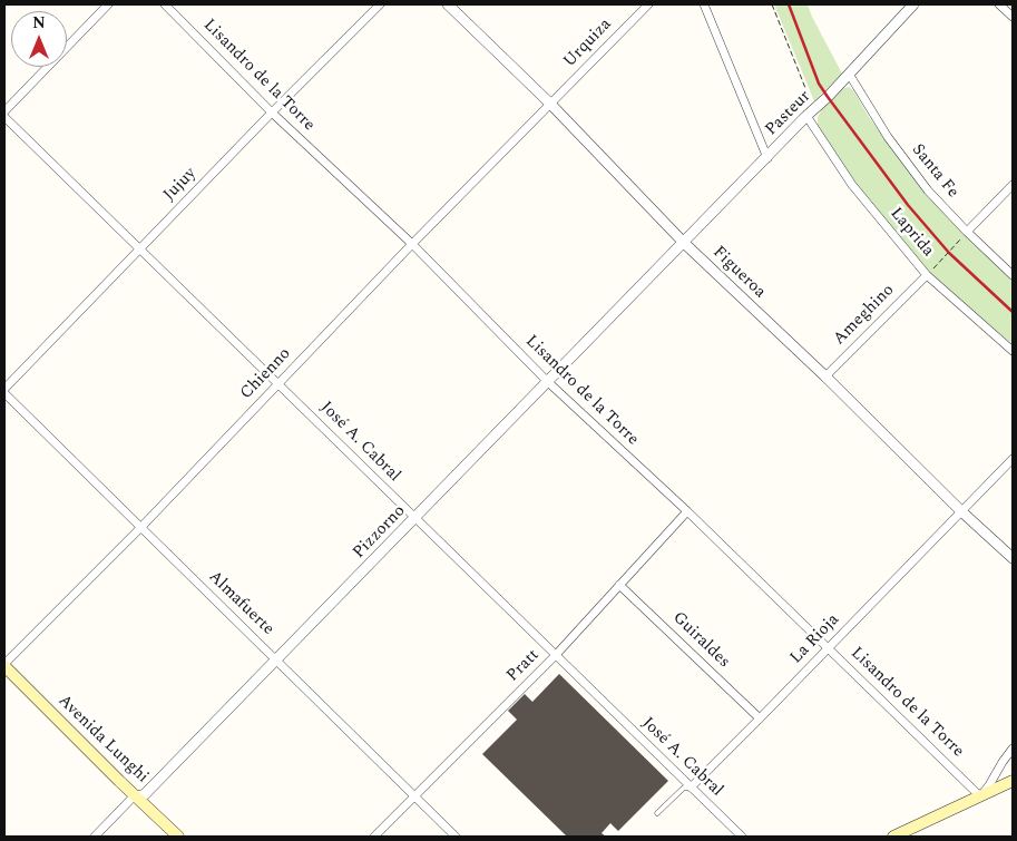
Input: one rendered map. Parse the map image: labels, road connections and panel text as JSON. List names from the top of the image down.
{
  "streets": {
    "main road": ["Avenida Lunghi"],
    "street": [
      "Urquiza",
      "Lisandro de la Torre",
      "Pasteur",
      "Santa Fe",
      "Jujuy",
      "Laprida",
      "Figueroa",
      "Ameghino",
      "Chienno",
      "José A. Cabral",
      "Pizzorno",
      "Almafuerte",
      "La Rioja",
      "Guiraldes",
      "Pratt"
    ]
  },
  "crossings": [
    ["Urquiza", "Figueroa"],
    ["Urquiza", "Chienno"],
    ["Lisandro de la Torre", "Jujuy"],
    ["Lisandro de la Torre", "Chienno"],
    ["Lisandro de la Torre", "Pizzorno"],
    ["Lisandro de la Torre", "La Rioja"],
    ["Lisandro de la Torre", "Pratt"],
    ["Pasteur", "Santa Fe"],
    ["Pasteur", "Laprida"],
    ["Pasteur", "Figueroa"],
    ["Pasteur", "Pizzorno"],
    ["Jujuy", "José A. Cabral"],
    ["Laprida", "Ameghino"],
    ["Figueroa", "Ameghino"],
    ["Figueroa", "Chienno"],
    ["Figueroa", "Pizzorno"],
    ["Figueroa", "La Rioja"],
    ["Chienno", "José A. Cabral"],
    ["Chienno", "Almafuerte"],
    ["Chienno", "Avenida Lunghi"],
    ["José A. Cabral", "Pizzorno"],
    ["José A. Cabral", "La Rioja"],
    ["José A. Cabral", "Pratt"],
    ["Pizzorno", "Almafuerte"],
    ["Pizzorno", "Avenida Lunghi"],
    ["Almafuerte", "Pratt"],
    ["La Rioja", "Guiraldes"],
    ["Guiraldes", "Pratt"]
  ],
  "north": "top"
}
